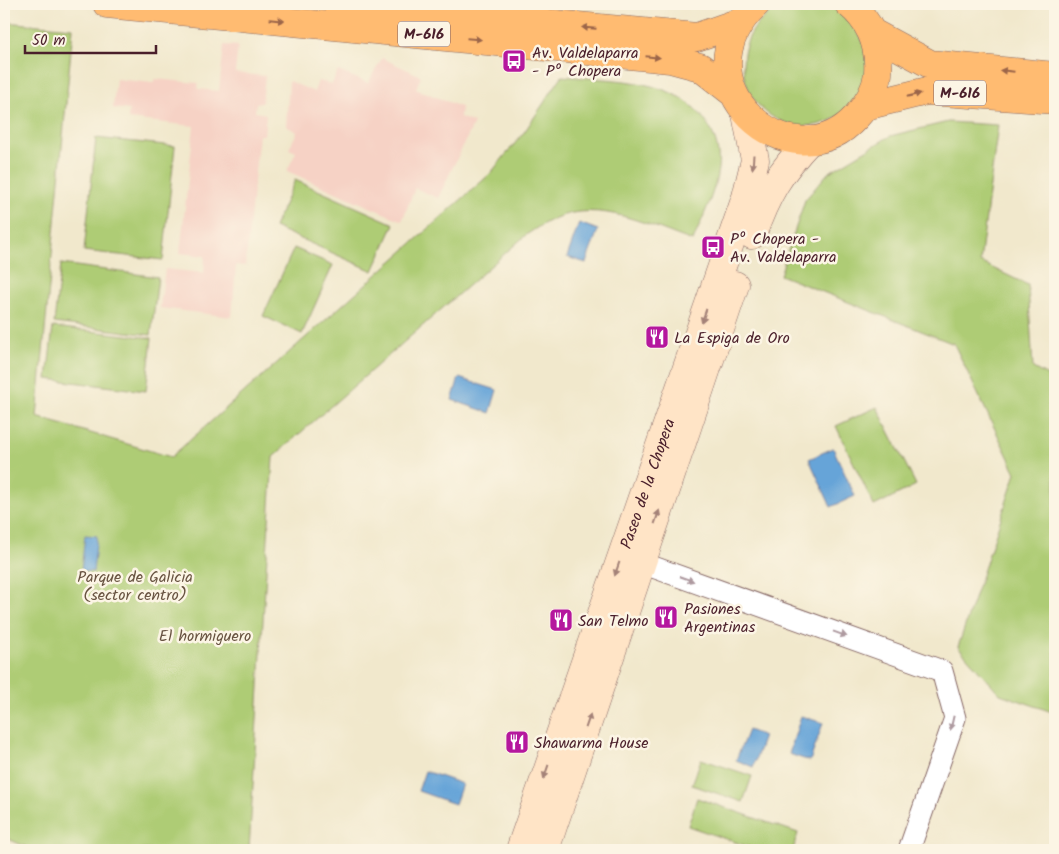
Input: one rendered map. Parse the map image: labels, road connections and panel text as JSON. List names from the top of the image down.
{
  "streets": {
    "highway": ["M-616"],
    "main road": ["Paseo de la Chopera"]
  },
  "crossings": [
    ["M-616", "Paseo de la Chopera"]
  ],
  "parks": ["Parque de Galicia (sector centro)", "El hormiguero"],
  "places": {
    "bus stop": ["Av. Valdelaparra - Pº Chopera", "Pº Chopera - Av. Valdelaparra"],
    "restaurant": [
      "La Espiga de Oro",
      "Pasiones Argentinas",
      "San Telmo",
      "Shawarma House"
    ]
  },
  "scale_bar": "50 m"
}
